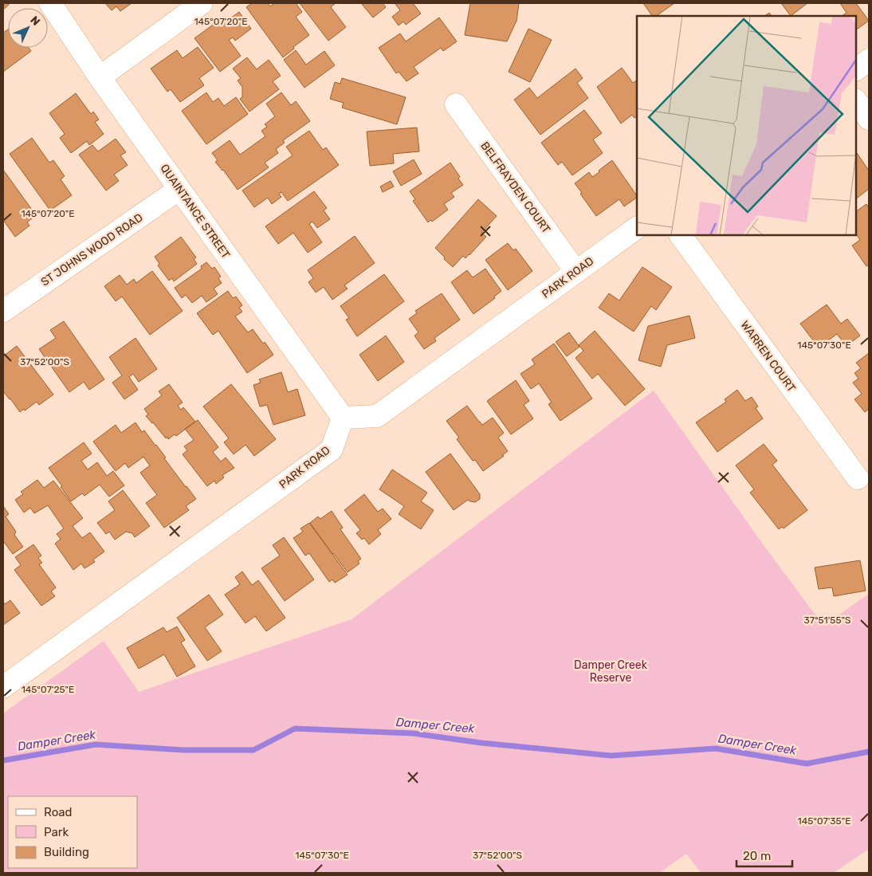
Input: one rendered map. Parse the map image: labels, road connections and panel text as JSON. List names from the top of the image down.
{
  "streets": {
    "street": [
      "BELFRAYDEN COURT",
      "QUAINTANCE STREET",
      "ST JOHNS WOOD ROAD",
      "PARK ROAD",
      "WARREN COURT"
    ]
  },
  "crossings": [
    ["BELFRAYDEN COURT", "PARK ROAD"],
    ["QUAINTANCE STREET", "ST JOHNS WOOD ROAD"],
    ["QUAINTANCE STREET", "PARK ROAD"]
  ],
  "water": ["Damper Creek"],
  "parks": ["Damper Creek Reserve"],
  "legend": ["Road", "Park", "Building"],
  "scale_bar": "20 m",
  "north": "top right",
  "coordinates": [
    "145°07'20\"E",
    "145°07'30\"E",
    "37°52'00\"S",
    "37°51'55\"S",
    "145°07'25\"E",
    "145°07'35\"E"
  ]
}
